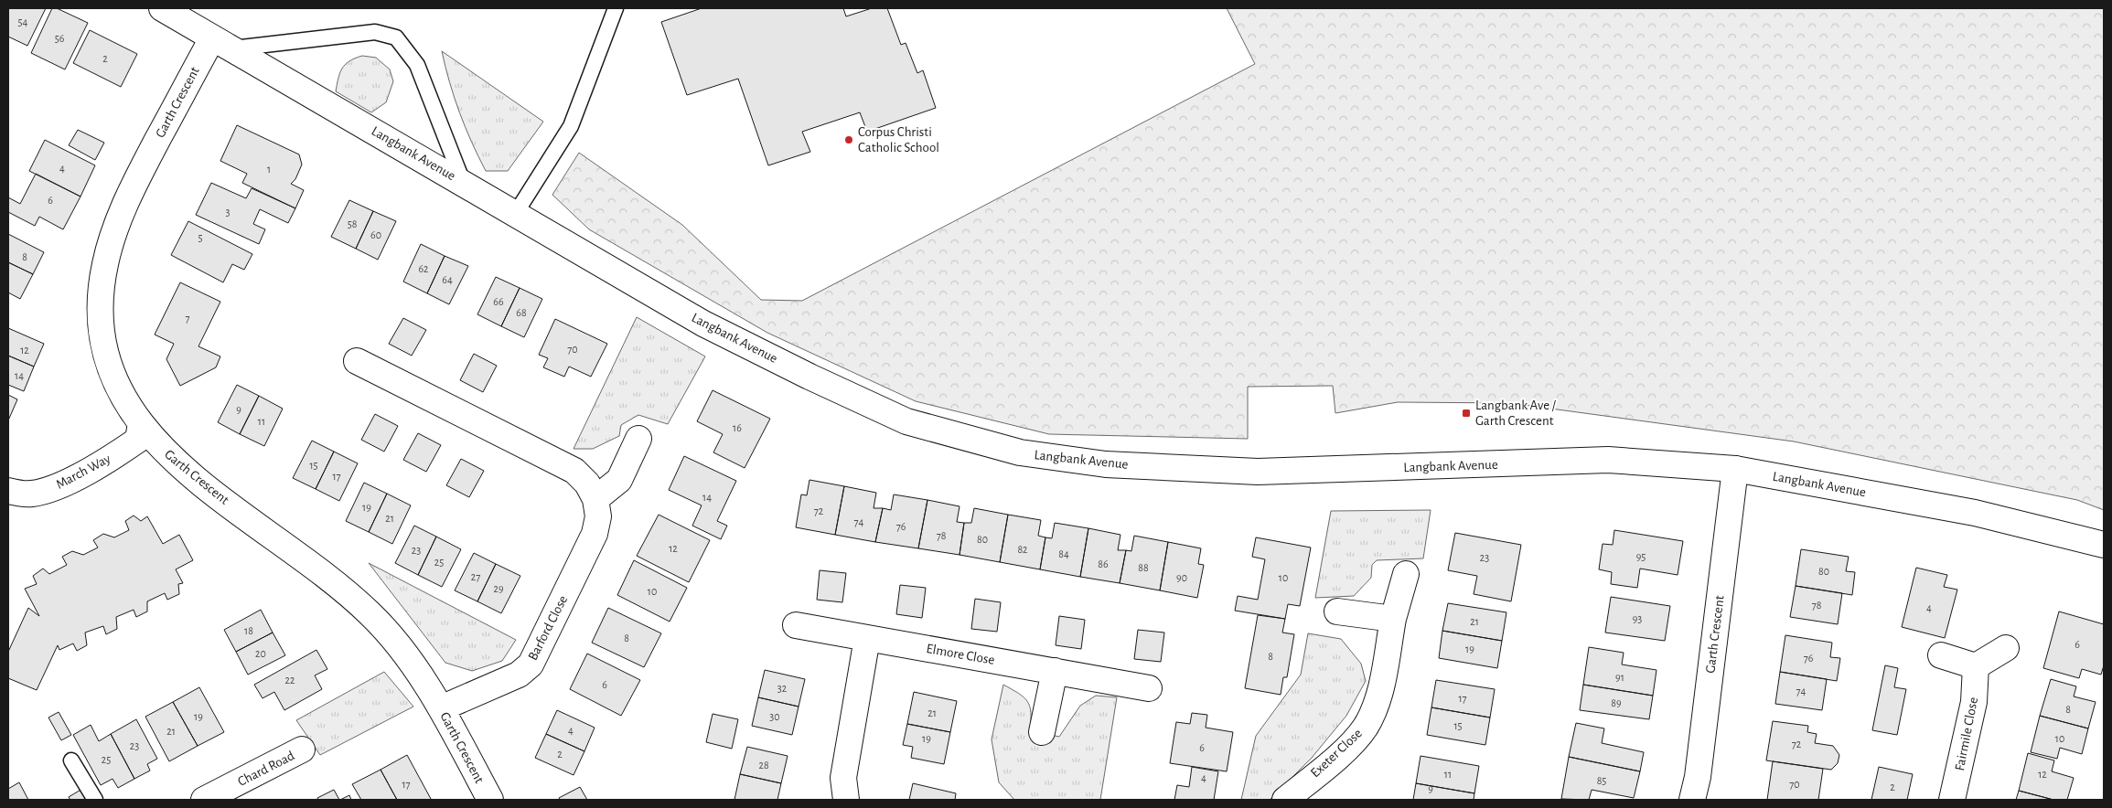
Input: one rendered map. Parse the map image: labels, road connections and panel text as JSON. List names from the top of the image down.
{
  "streets": {
    "street": [
      "Garth Crescent",
      "Langbank Avenue",
      "March Way",
      "Barford Close",
      "Elmore Close",
      "Fairmile Close",
      "Exeter Close",
      "Chard Road"
    ]
  },
  "crossings": [
    ["Garth Crescent", "Langbank Avenue"],
    ["Garth Crescent", "March Way"],
    ["Garth Crescent", "Barford Close"]
  ],
  "places": {
    "other": ["Corpus Christi Catholic School"],
    "transit": ["Langbank Ave / Garth Crescent"]
  },
  "house_numbers": [
    "54",
    "56",
    "2",
    "4",
    "1",
    "6",
    "3",
    "58",
    "60",
    "5",
    "8",
    "62",
    "64",
    "66",
    "68",
    "7",
    "70",
    "12",
    "14",
    "9",
    "11",
    "16",
    "15",
    "17",
    "14",
    "19",
    "72",
    "21",
    "74",
    "76",
    "78",
    "80",
    "12",
    "82",
    "23",
    "84",
    "95",
    "23",
    "25",
    "86",
    "88",
    "80",
    "27",
    "90",
    "10",
    "29",
    "10",
    "78",
    "4",
    "93",
    "21",
    "18",
    "8",
    "6",
    "19",
    "20",
    "8",
    "76",
    "91",
    "22",
    "6",
    "32",
    "74",
    "17",
    "89",
    "8",
    "21",
    "19",
    "30",
    "15",
    "4",
    "21",
    "19",
    "10",
    "72",
    "23",
    "6",
    "2",
    "25",
    "28",
    "11",
    "12",
    "4",
    "85",
    "17",
    "70",
    "2",
    "9"
  ]
}
